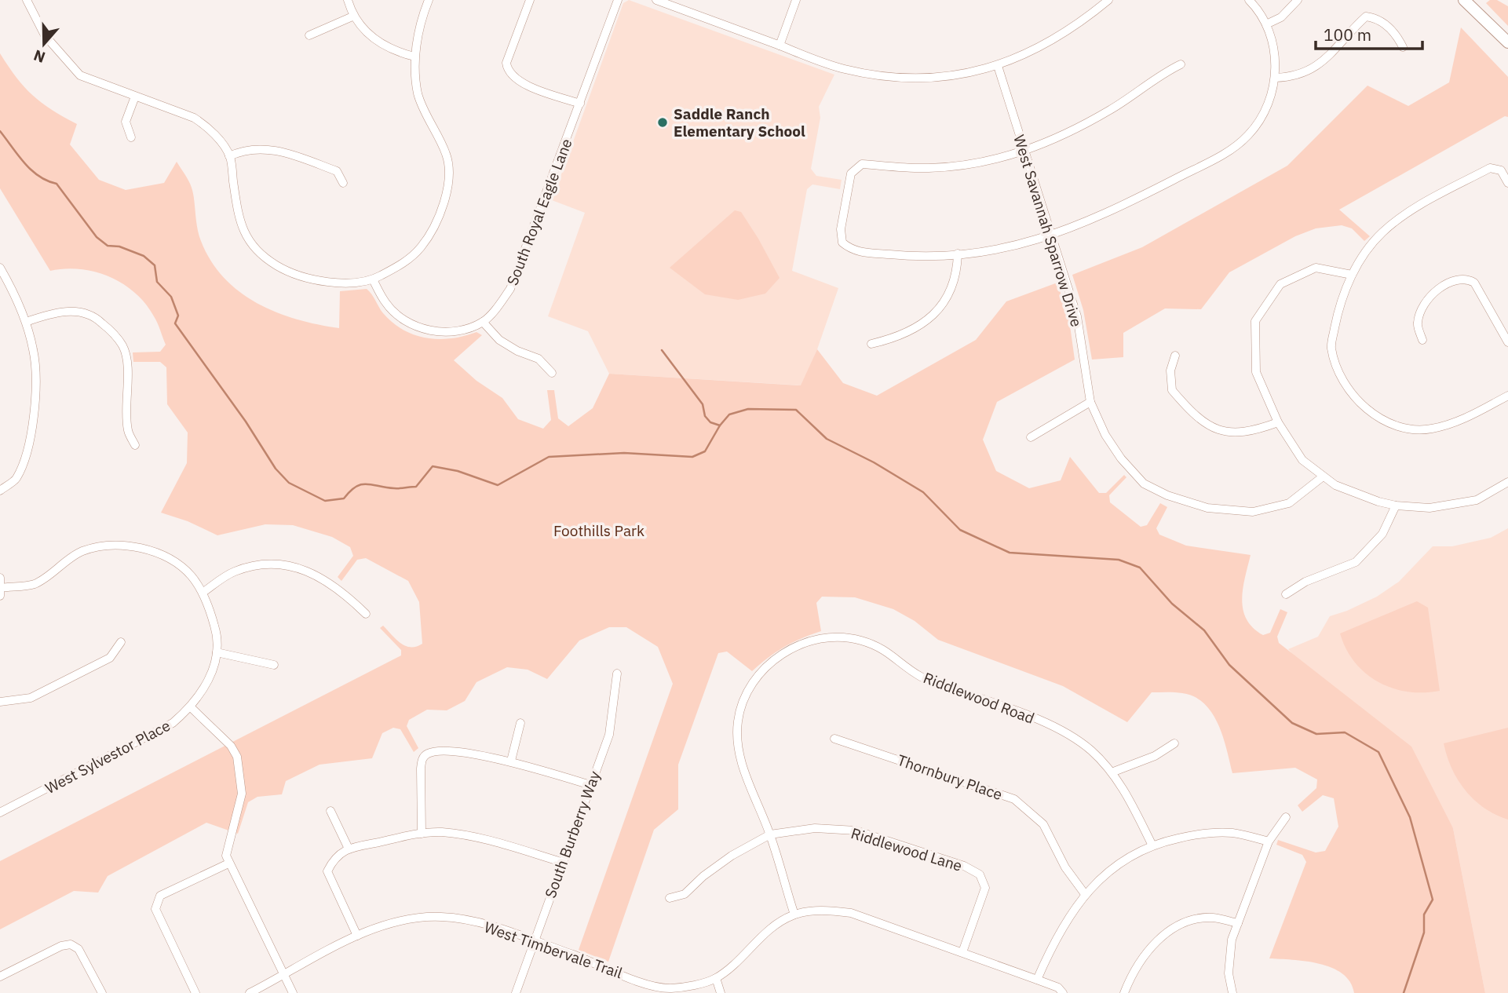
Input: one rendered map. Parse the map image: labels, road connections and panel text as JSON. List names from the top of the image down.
{
  "streets": {
    "street": [
      "South Royal Eagle Lane",
      "West Savannah Sparrow Drive",
      "Riddlewood Road",
      "West Sylvestor Place",
      "Thornbury Place",
      "South Burberry Way",
      "Riddlewood Lane",
      "West Timbervale Trail"
    ]
  },
  "crossings": [
    ["Riddlewood Road", "Riddlewood Lane"],
    ["Riddlewood Road", "West Timbervale Trail"],
    ["South Burberry Way", "West Timbervale Trail"],
    ["Riddlewood Lane", "West Timbervale Trail"]
  ],
  "parks": ["Foothills Park"],
  "places": ["Saddle Ranch Elementary School"],
  "scale_bar": "100 m",
  "north": "bottom"
}
